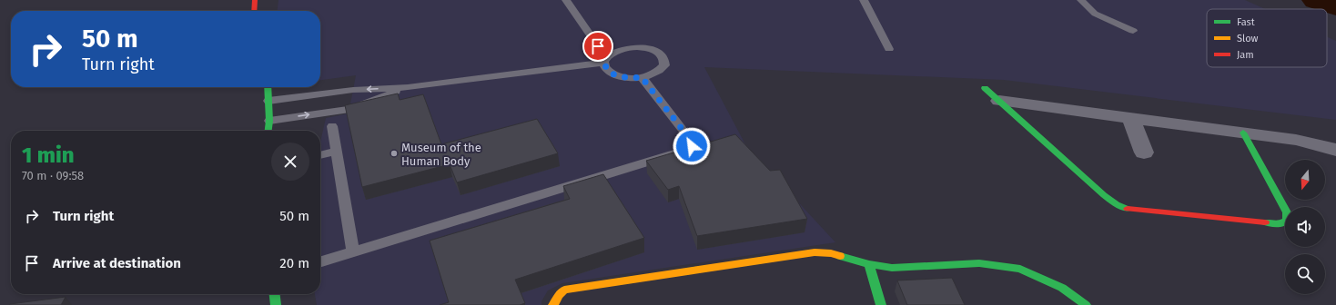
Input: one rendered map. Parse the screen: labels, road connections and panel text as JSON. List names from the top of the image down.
{
  "places": ["Museum of the Human Body"],
  "legend": ["Fast", "Slow", "Jam"],
  "north": "bottom",
  "page": {
    "turn": ["50 m", "Turn right"],
    "heading": ["1 min", "70 m · 09:58"],
    "list": [
      {
        "name": "Turn right",
        "value": "50 m"
      },
      {
        "name": "Arrive at destination",
        "value": "20 m"
      }
    ]
  }
}
